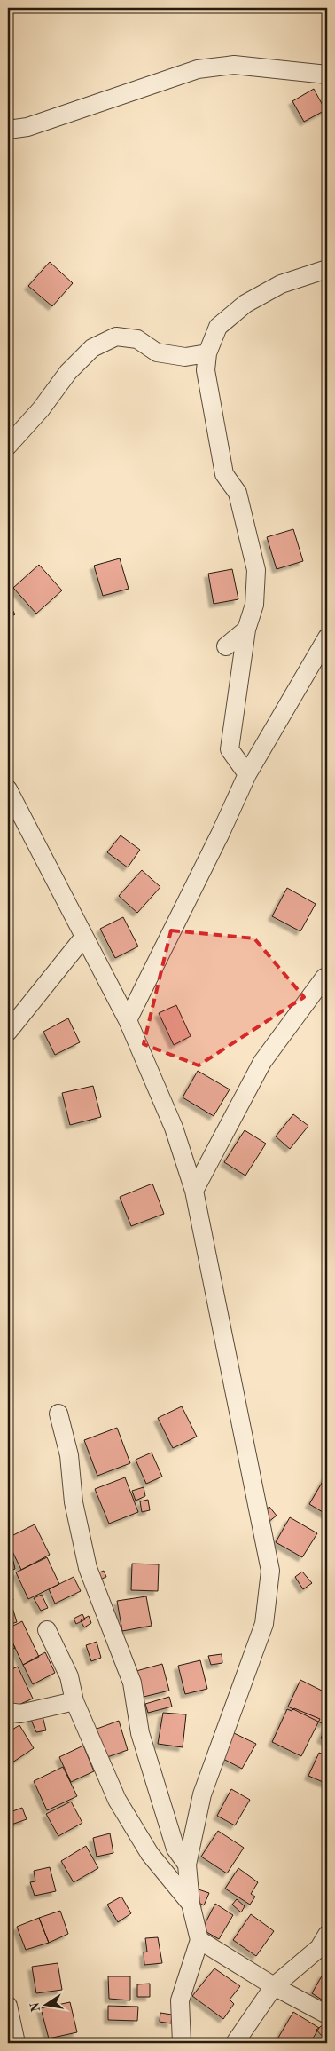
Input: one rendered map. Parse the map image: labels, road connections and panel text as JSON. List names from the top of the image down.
{
  "north": "left"
}
